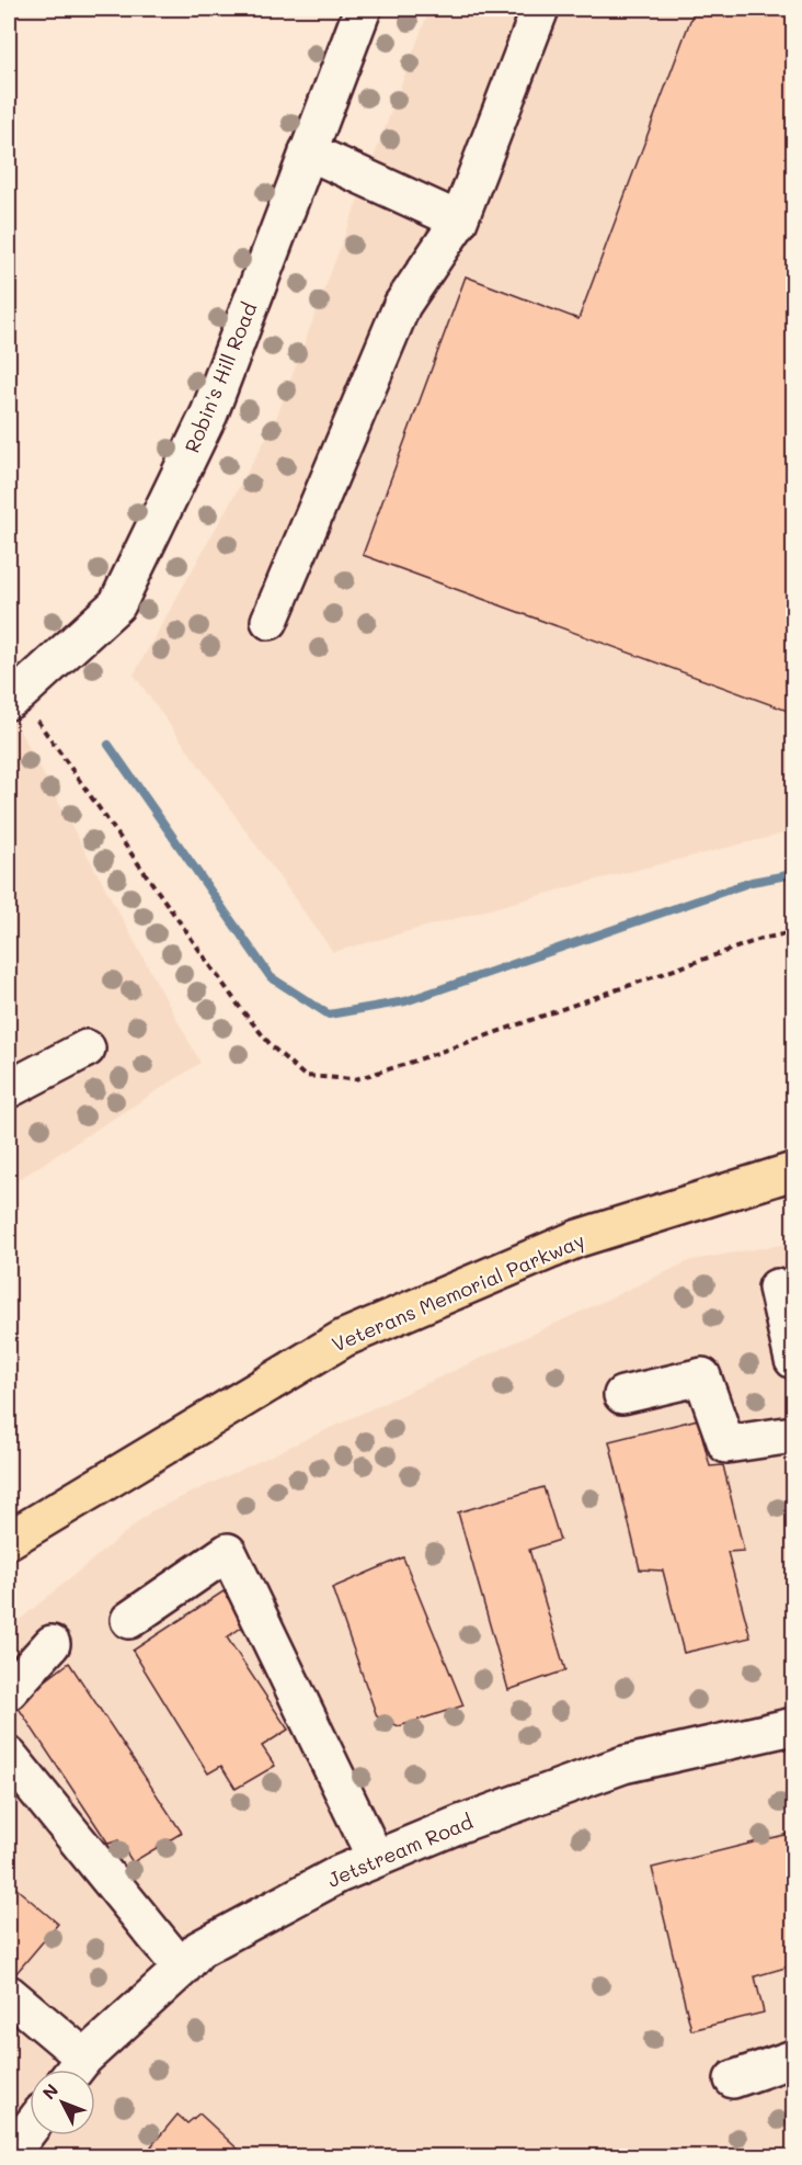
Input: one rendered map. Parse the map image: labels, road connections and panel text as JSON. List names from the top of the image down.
{
  "streets": {
    "highway": ["Veterans Memorial Parkway"],
    "street": ["Robin's Hill Road", "Jetstream Road"]
  },
  "north": "top left"
}
